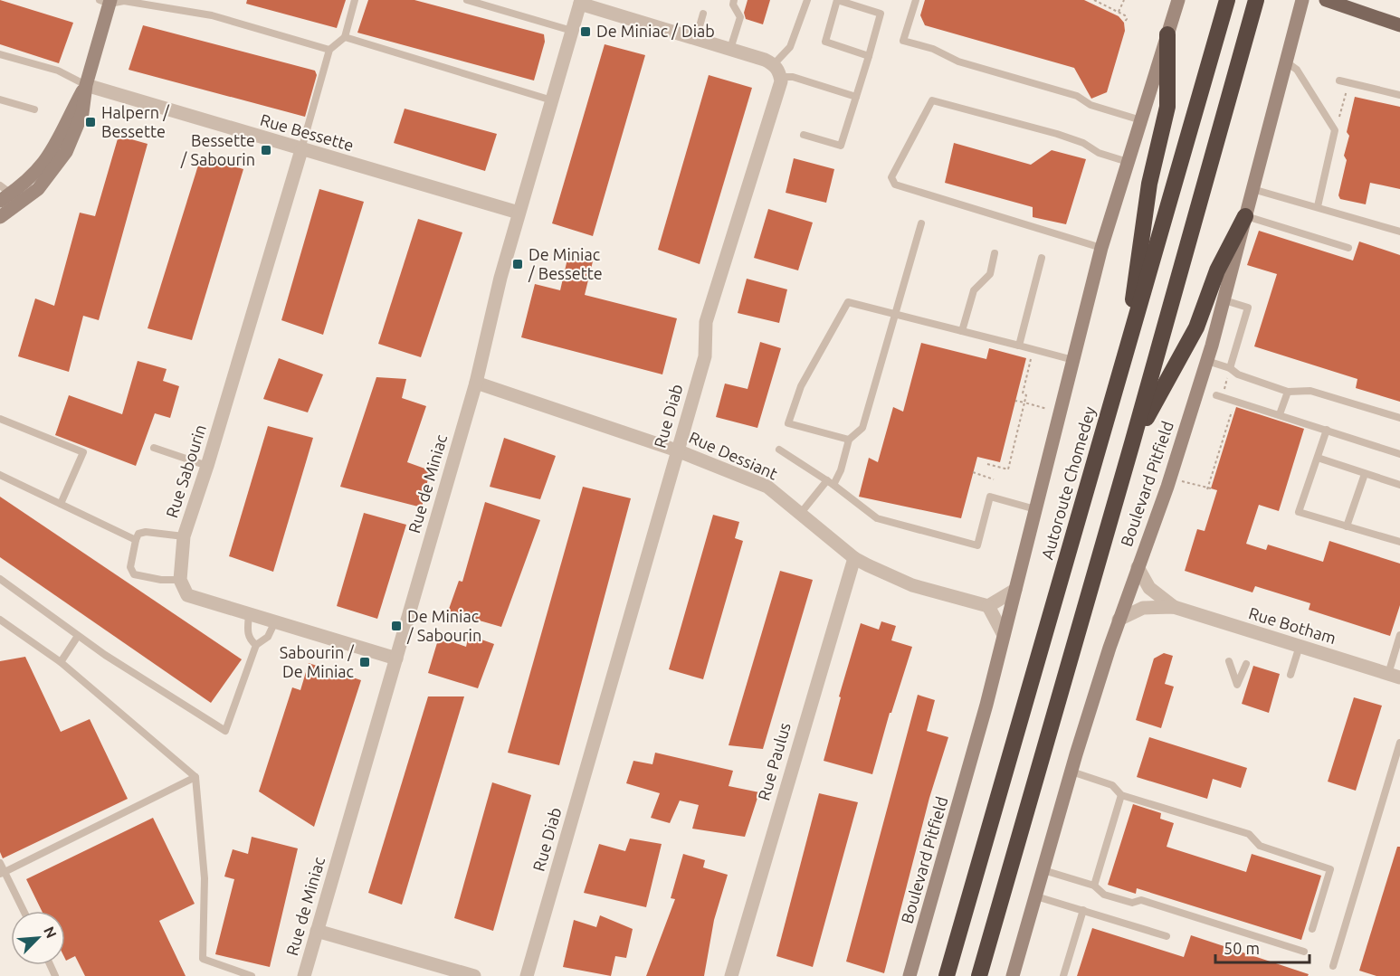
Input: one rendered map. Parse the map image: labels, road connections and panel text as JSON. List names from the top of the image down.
{
  "streets": {
    "highway": ["Autoroute Chomedey"],
    "main road": ["Boulevard Pitfield"],
    "street": [
      "Rue Bessette",
      "Rue Diab",
      "Rue Dessiant",
      "Rue Sabourin",
      "Rue de Miniac",
      "Rue Botham",
      "Rue Paulus"
    ]
  },
  "crossings": [
    ["Rue Bessette", "Rue Sabourin"],
    ["Rue Bessette", "Rue de Miniac"],
    ["Rue Diab", "Rue Dessiant"],
    ["Rue Dessiant", "Rue de Miniac"],
    ["Rue Dessiant", "Rue Paulus"],
    ["Boulevard Pitfield", "Rue Botham"]
  ],
  "places": {
    "transit": [
      "De Miniac / Diab",
      "Halpern / Bessette",
      "Bessette / Sabourin",
      "De Miniac / Bessette",
      "De Miniac / Sabourin",
      "Sabourin / De Miniac"
    ]
  },
  "scale_bar": "50 m",
  "north": "top right"
}
